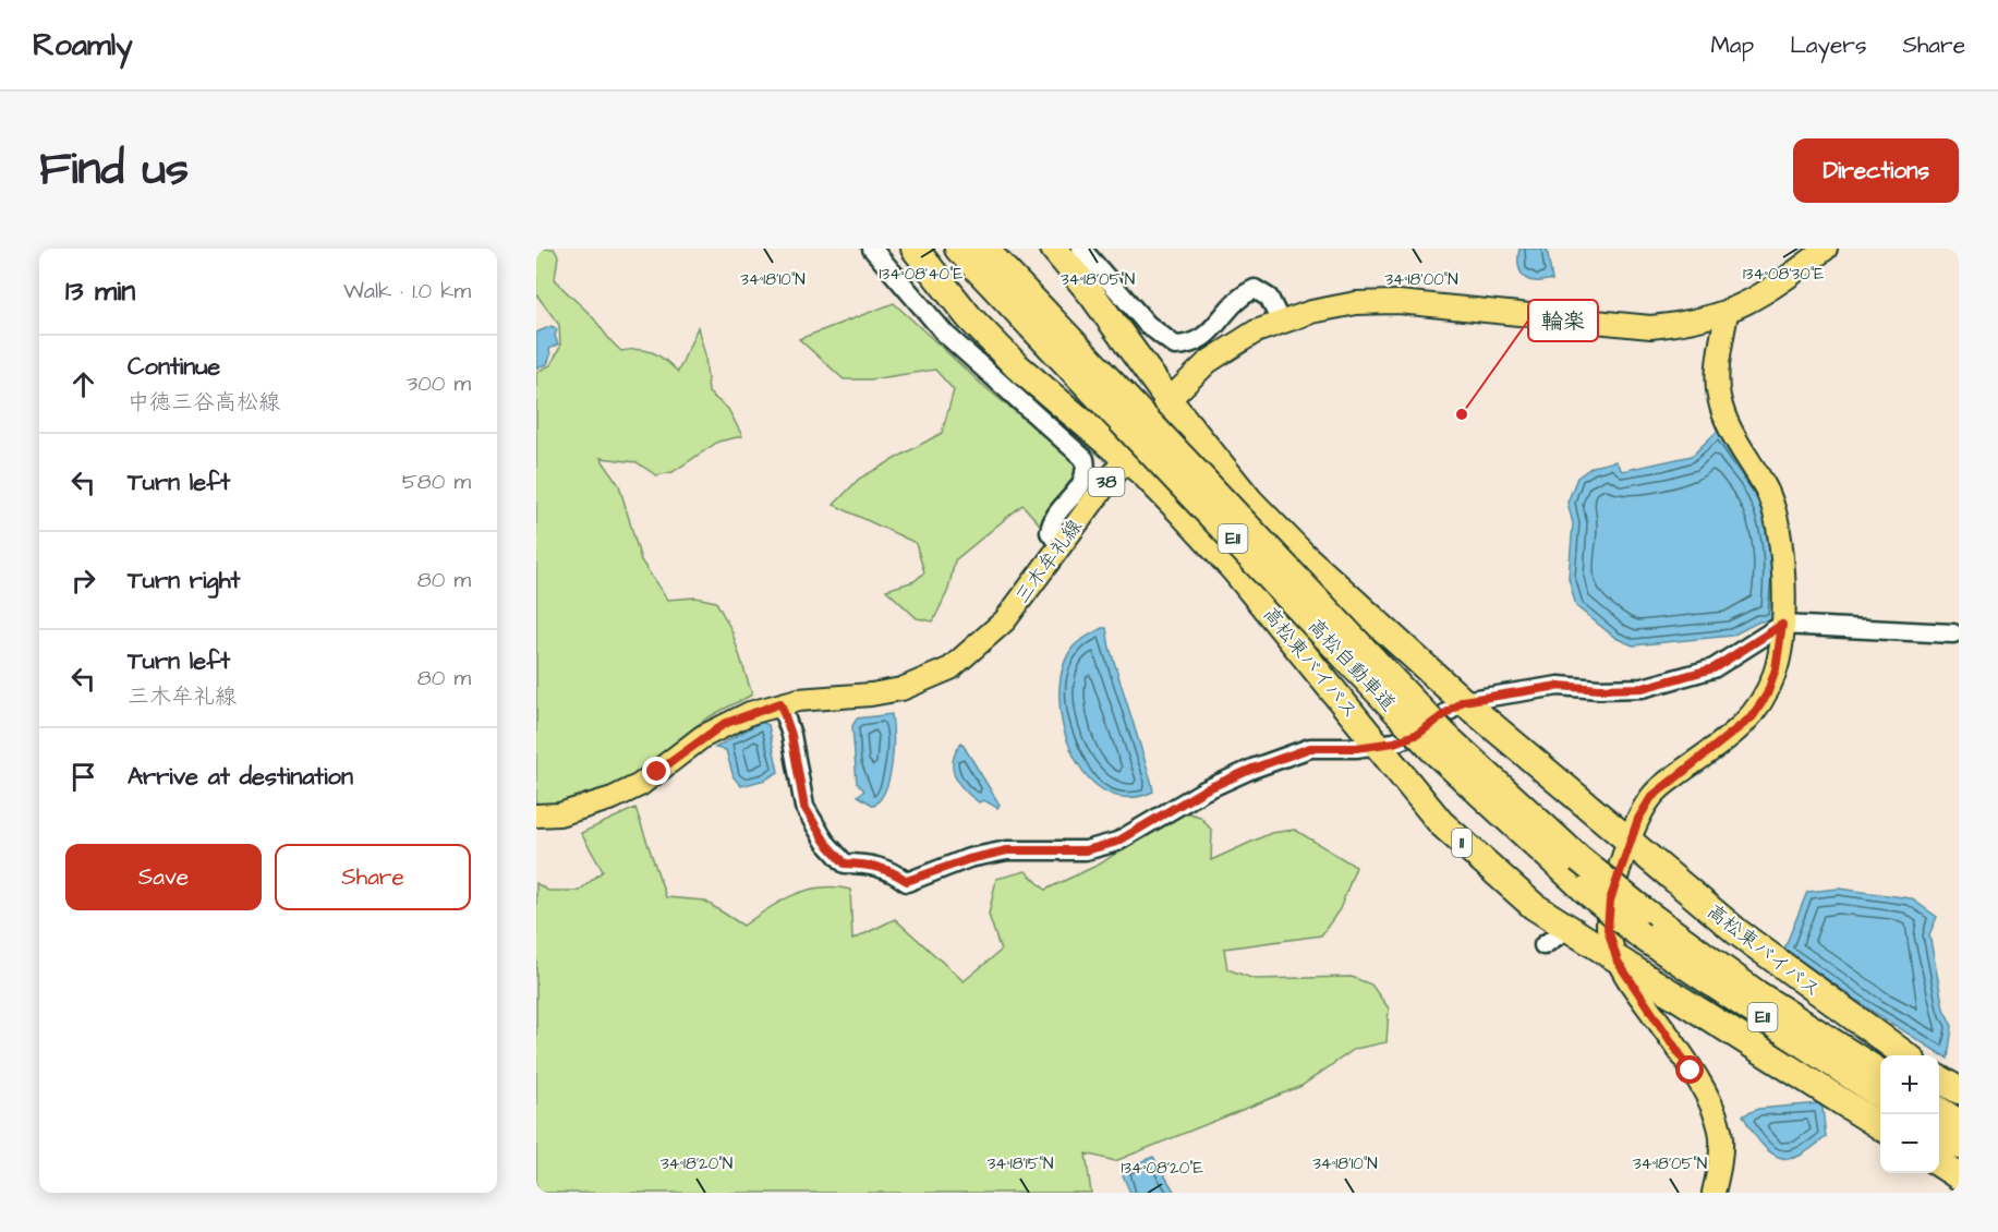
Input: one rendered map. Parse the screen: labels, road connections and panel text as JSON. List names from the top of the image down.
{
  "streets": {
    "highway": [
      "E11",
      "高松東バイパス",
      "高松自動車道",
      "11"
    ],
    "main road": ["38", "三木牟礼線"]
  },
  "crossings": [
    ["三木牟礼線", "高松東バイパス"]
  ],
  "places": ["輪楽"],
  "page": {
    "header": "Roamly",
    "nav": ["Map", "Layers", "Share"],
    "title": "Find us",
    "buttons": [
      "Directions",
      ["Save", "Share"]
    ],
    "heading": ["13 min", "Walk · 1.0 km"],
    "list": [
      ["Continue", "中徳三谷高松線", "300 m"],
      ["Turn left", "580 m"],
      ["Turn right", "80 m"],
      ["Turn left", "三木牟礼線", "80 m"],
      "Arrive at destination"
    ],
    "map_buttons": ["+", "−"]
  },
  "coordinates": [
    "134°08'40\"E",
    "134°08'30\"E",
    "34°18'10\"N",
    "34°18'05\"N",
    "34°18'00\"N",
    "34°18'20\"N",
    "34°18'15\"N",
    "134°08'20\"E"
  ]
}
